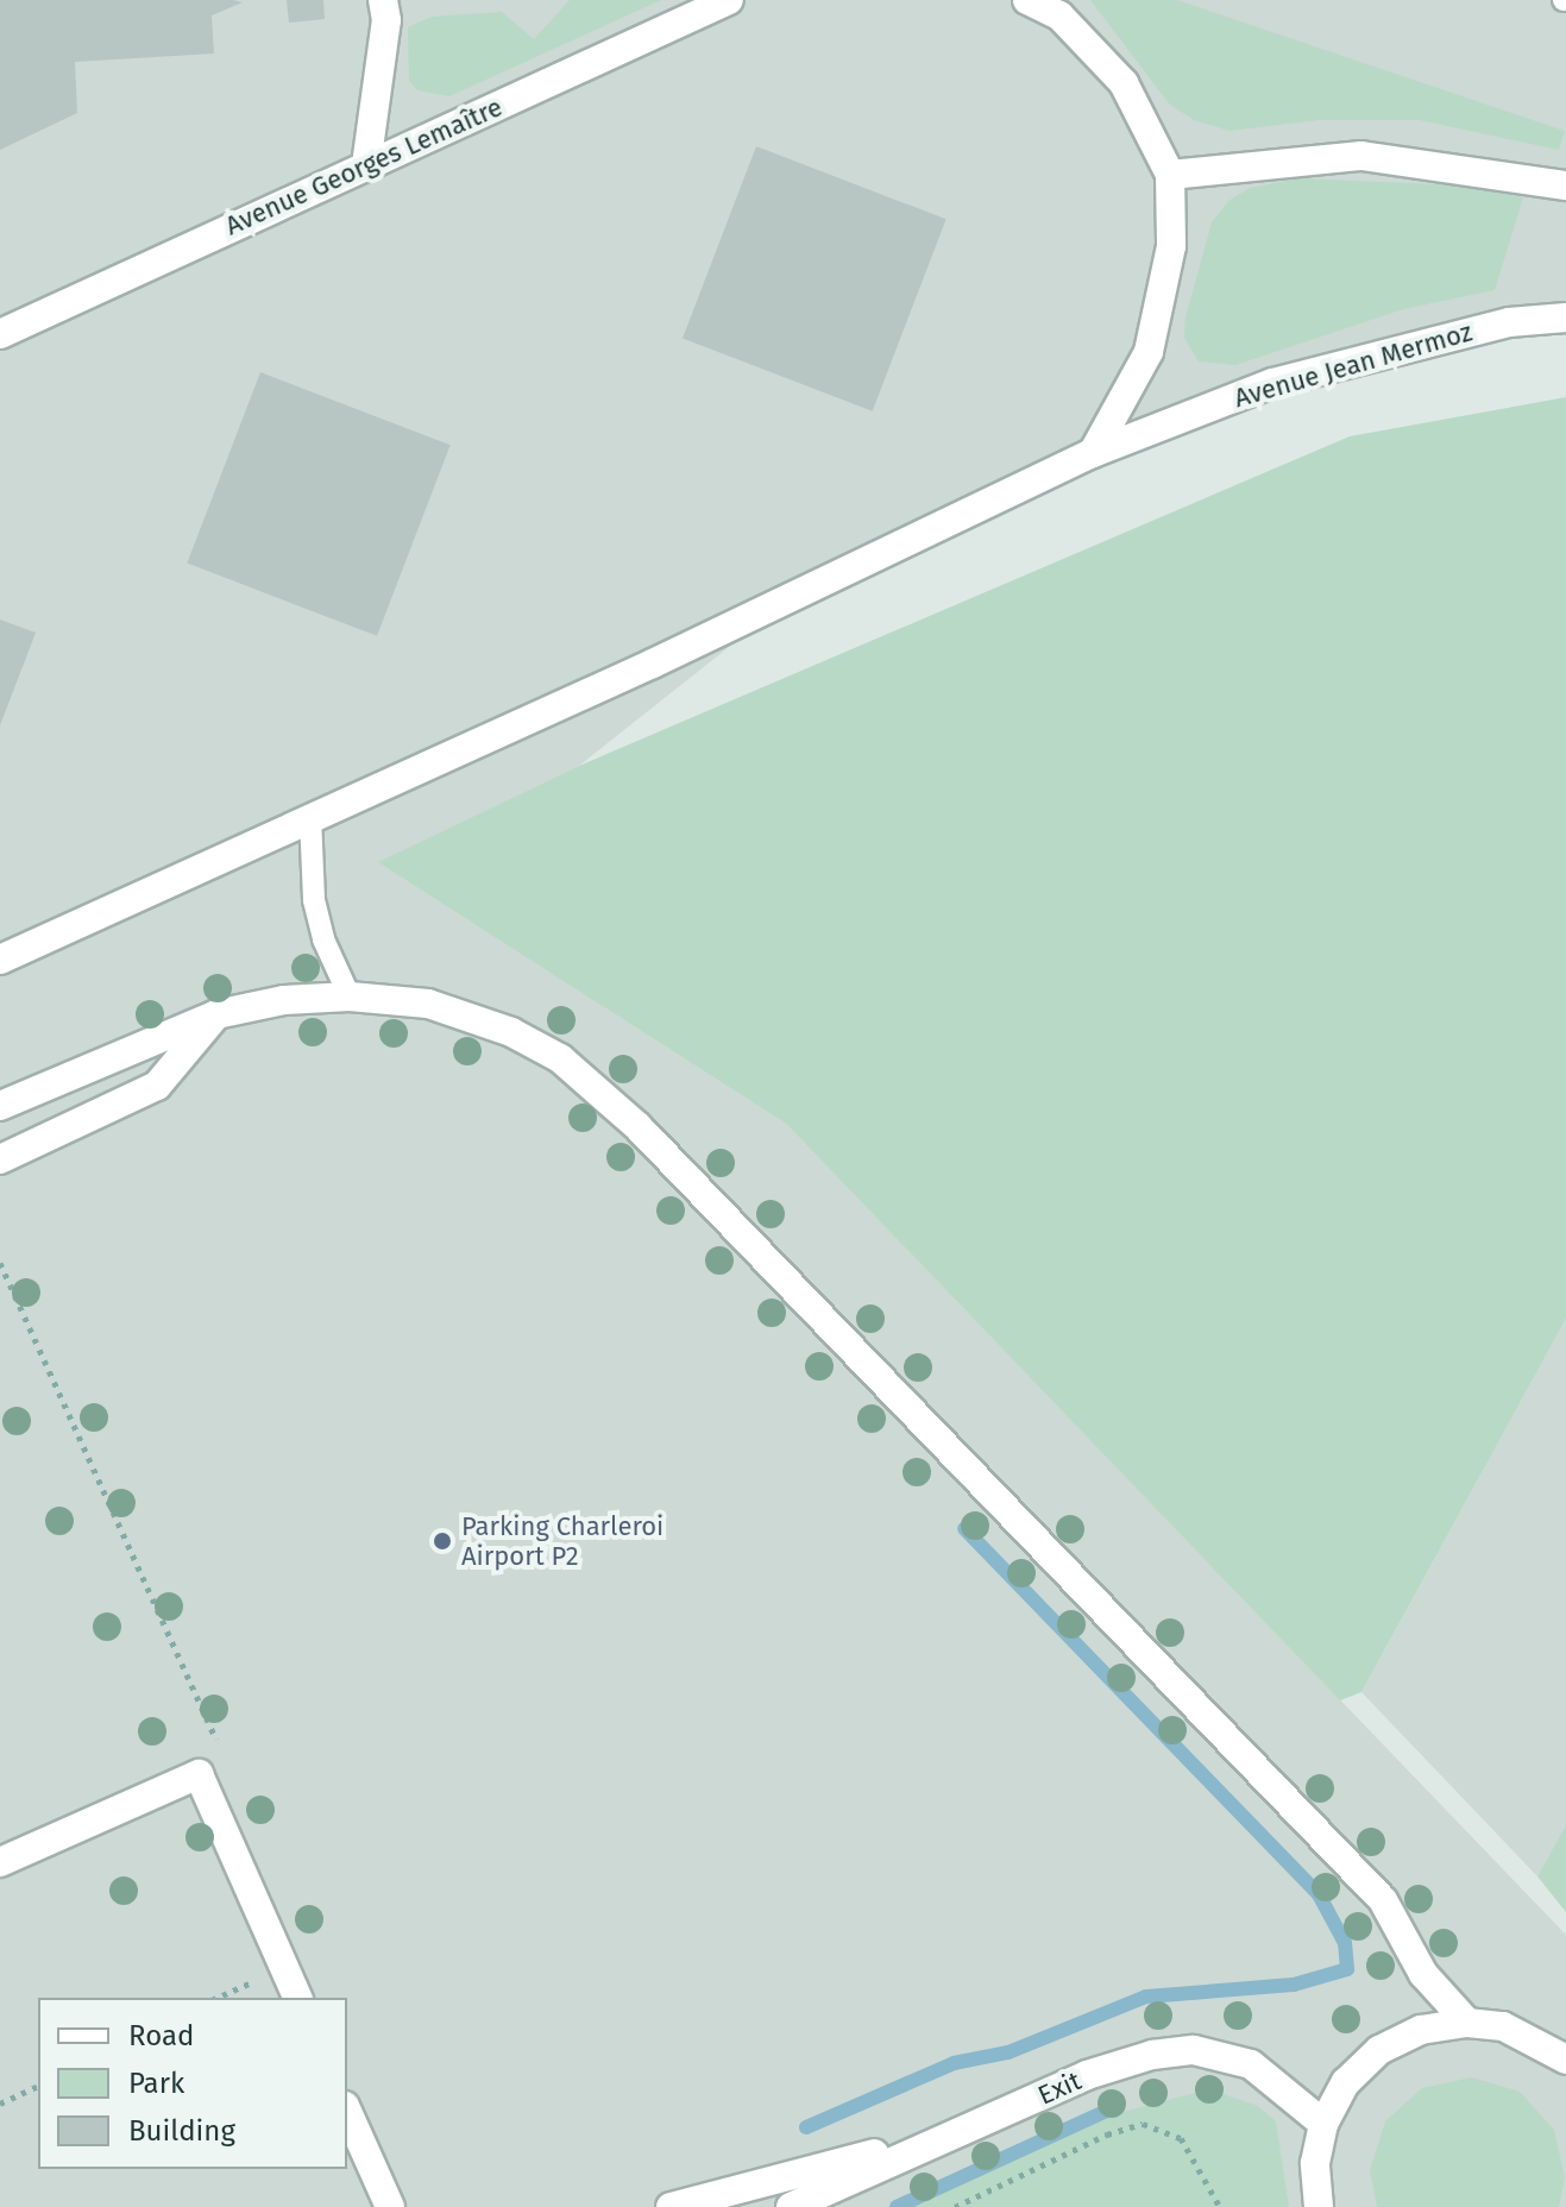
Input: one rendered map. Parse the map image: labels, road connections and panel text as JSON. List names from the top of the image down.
{
  "streets": {
    "street": ["Avenue Georges Lemaître", "Avenue Jean Mermoz", "Exit"]
  },
  "places": ["Parking Charleroi Airport P2"],
  "legend": ["Road", "Park", "Building"]
}
